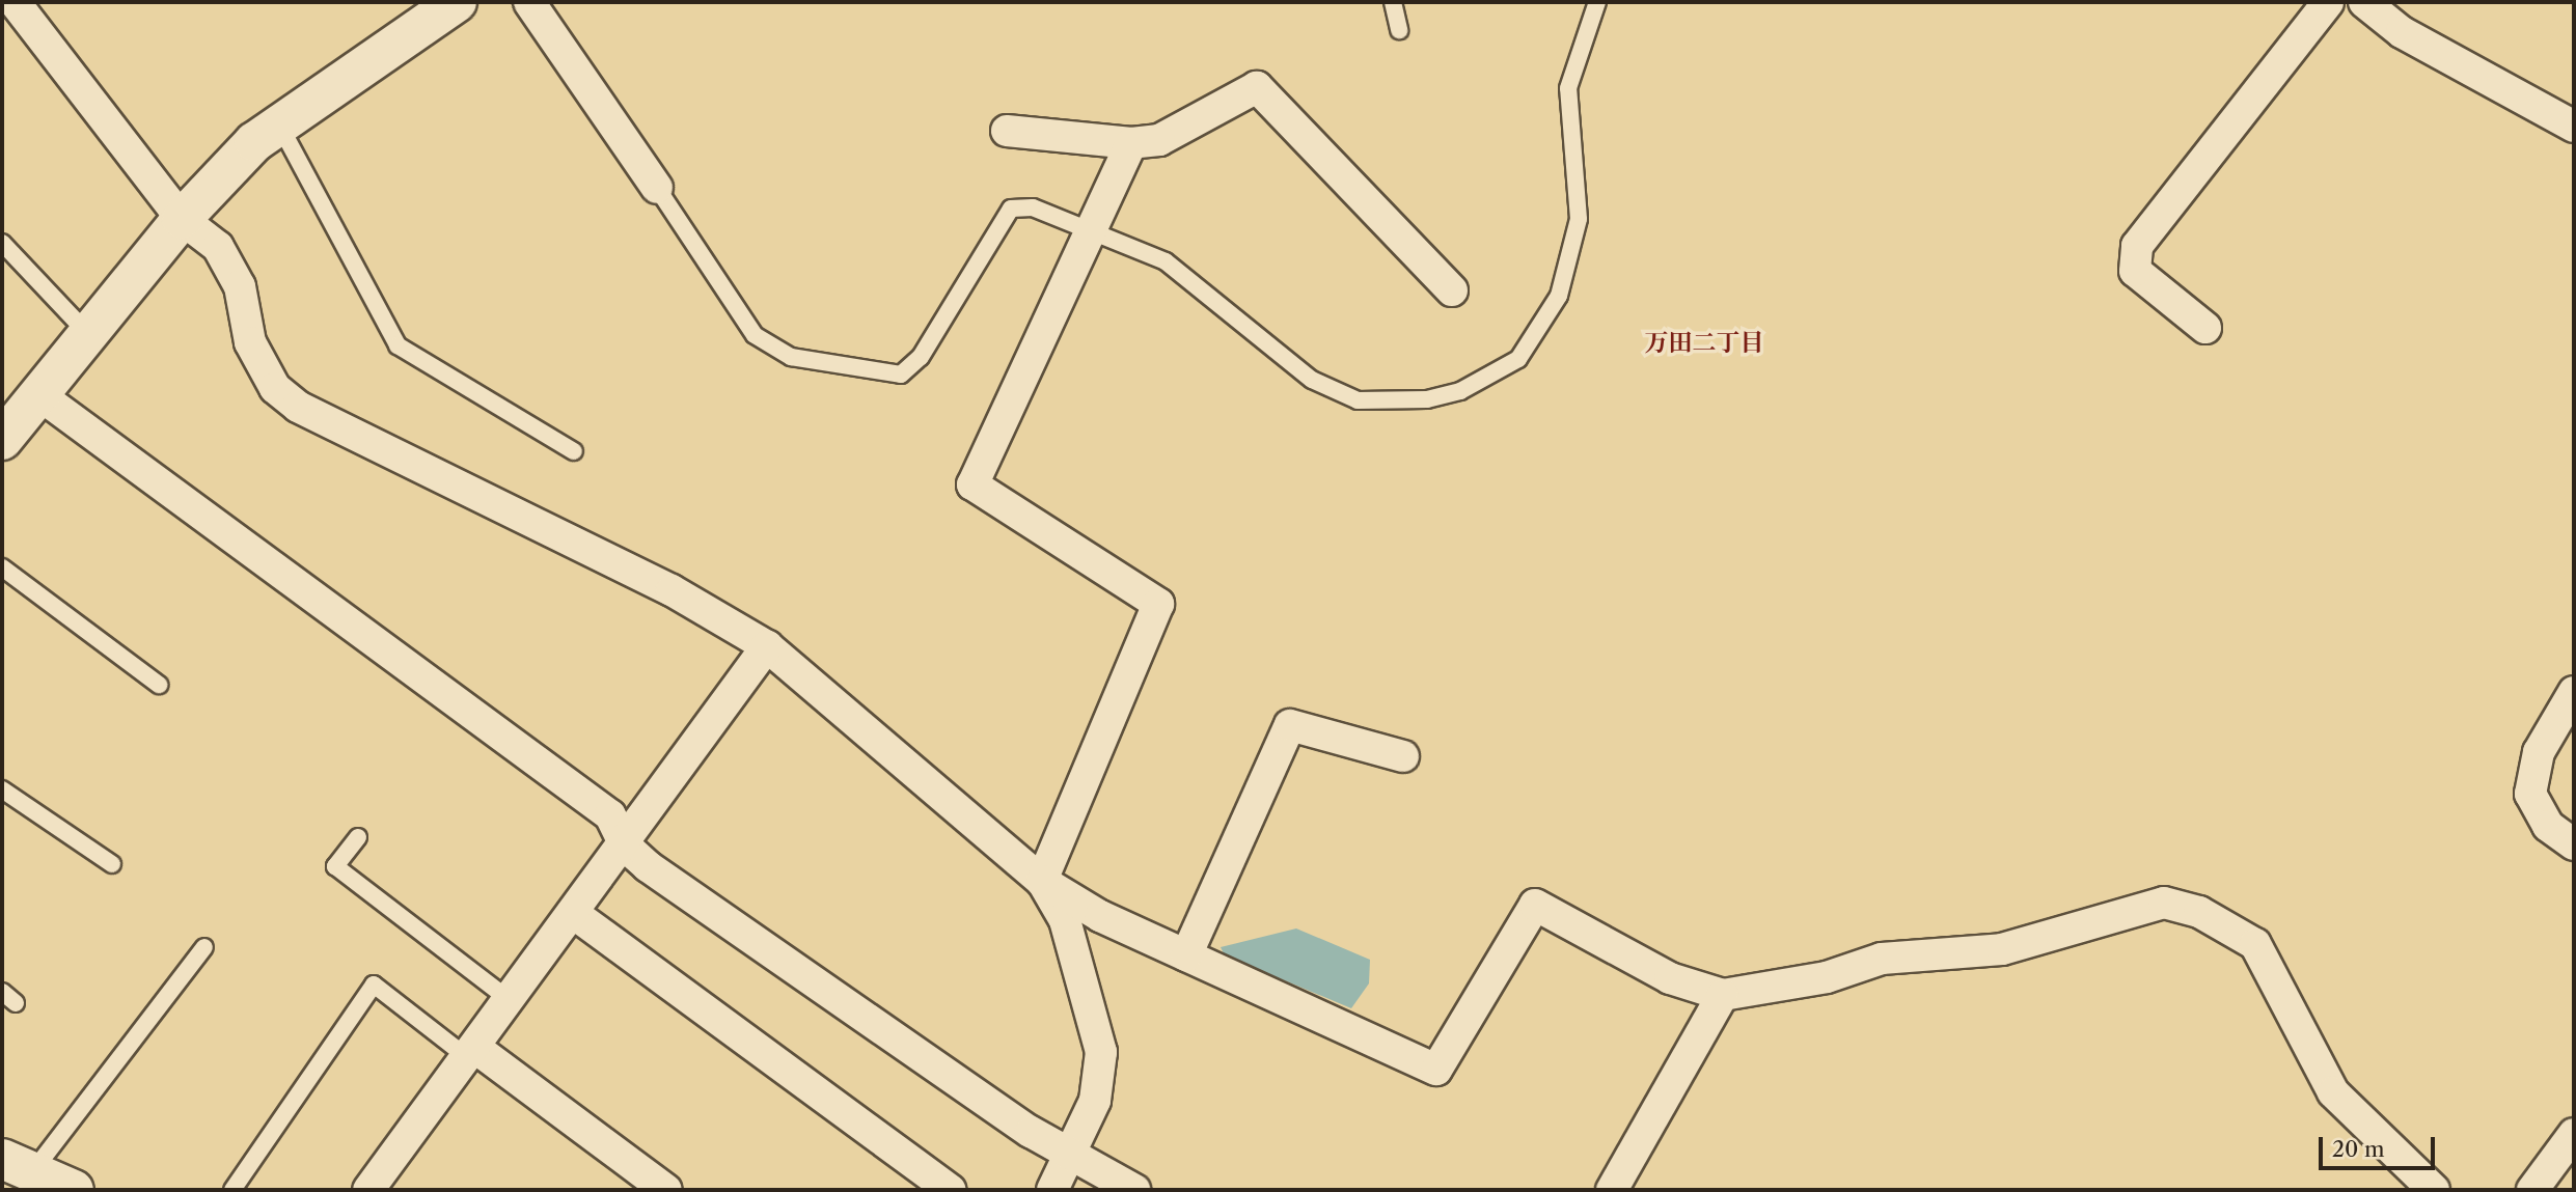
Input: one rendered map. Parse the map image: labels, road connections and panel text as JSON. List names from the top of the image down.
{
  "districts": ["万田二丁目"],
  "scale_bar": "20 m"
}
